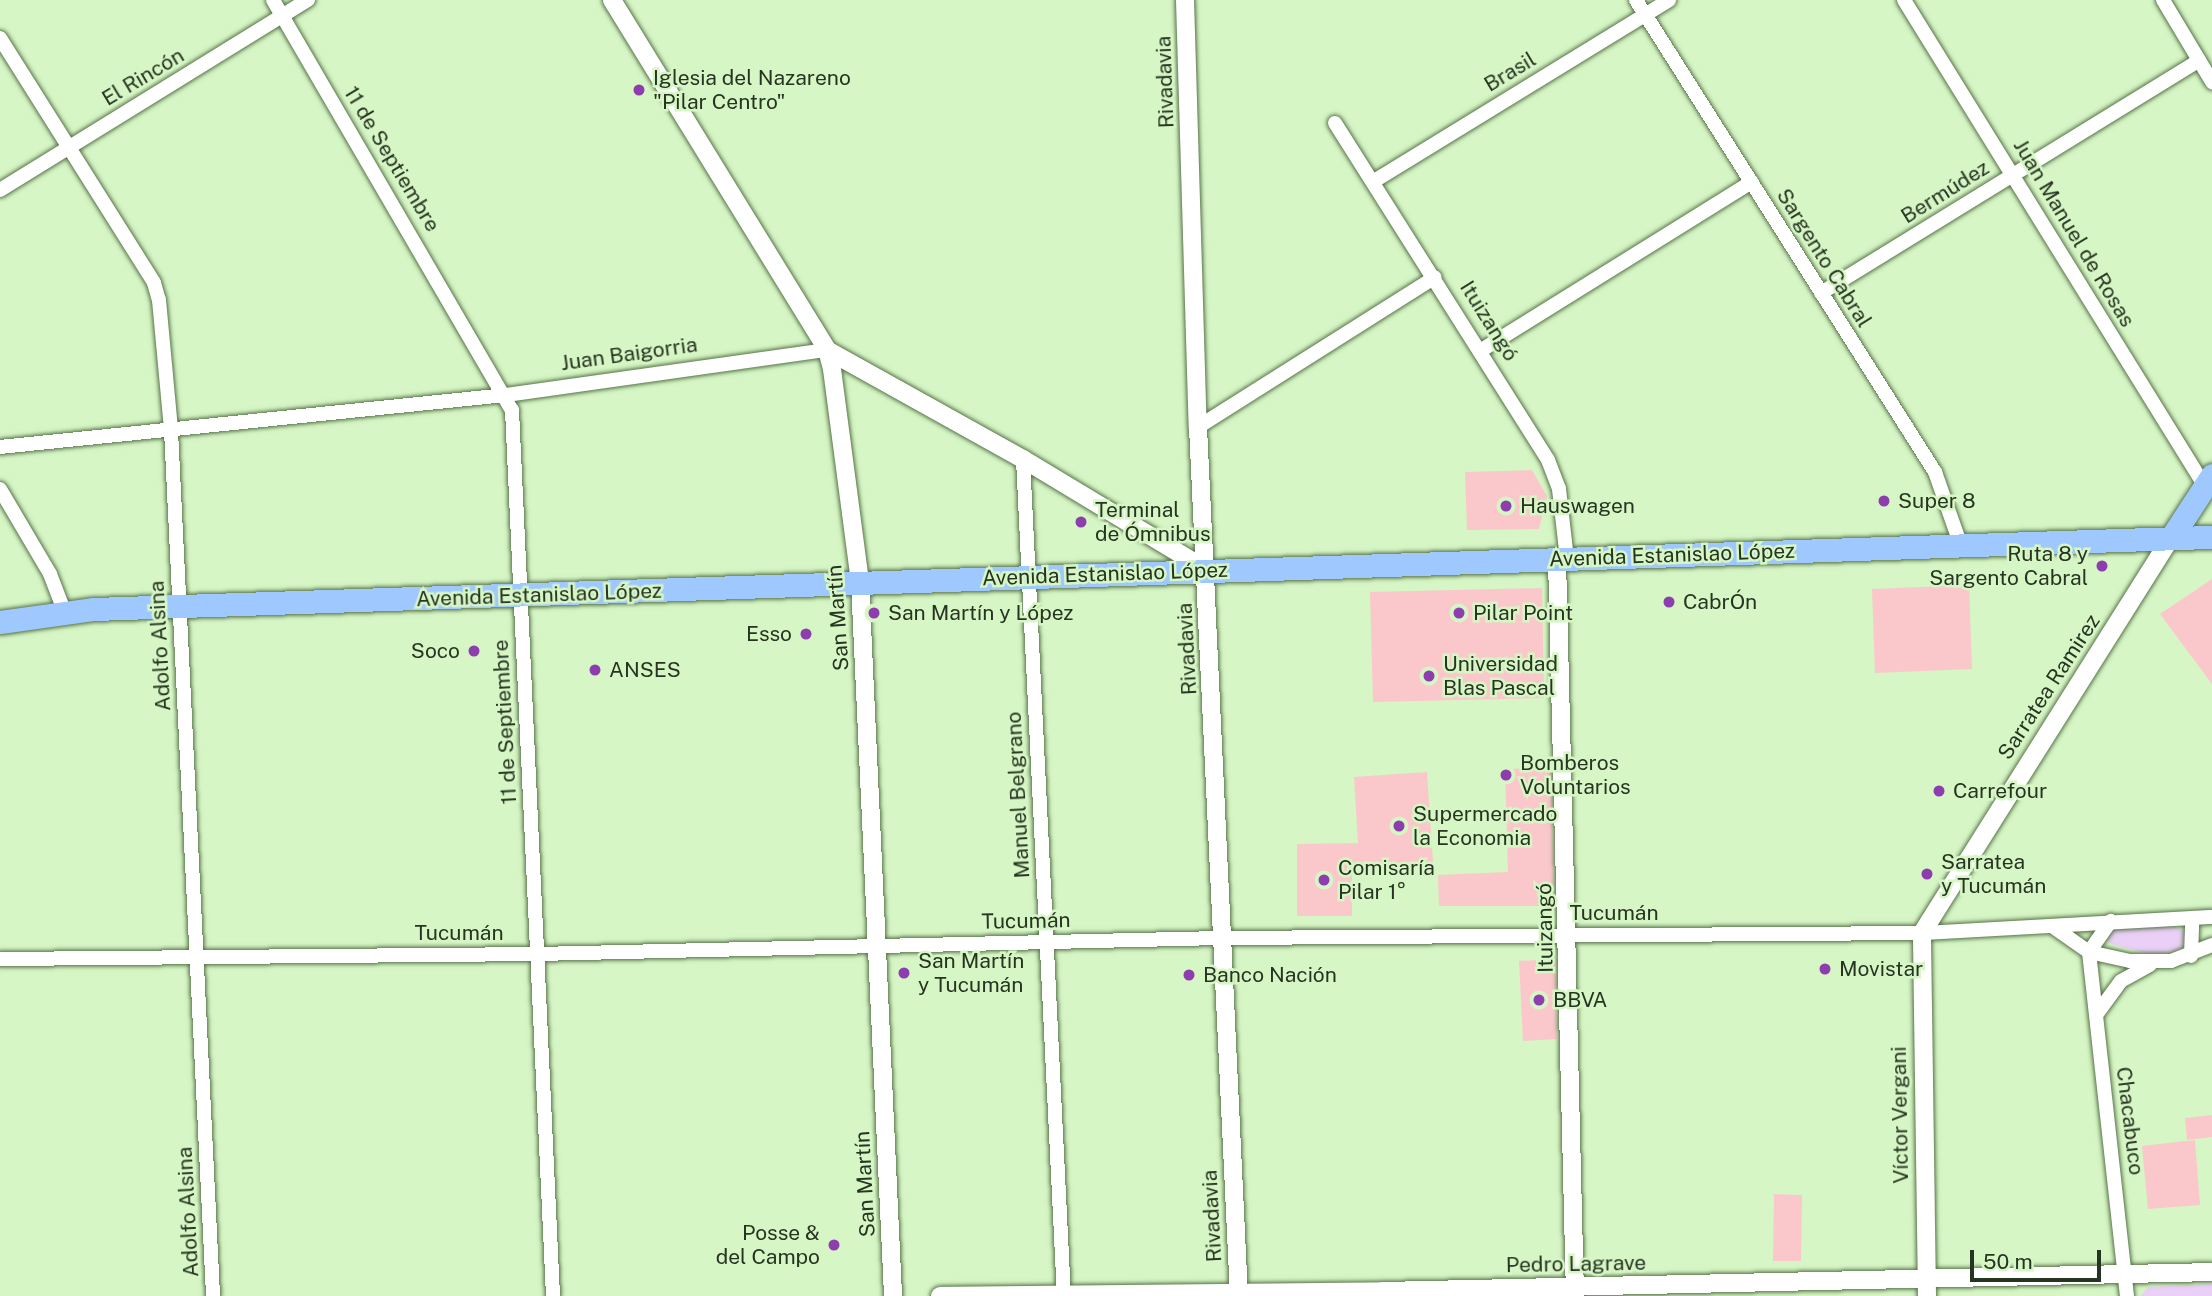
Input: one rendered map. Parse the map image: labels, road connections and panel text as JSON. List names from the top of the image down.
{
  "streets": {
    "main road": ["Avenida Estanislao López"],
    "street": [
      "Brasil",
      "El Rincón",
      "Rivadavia",
      "11 de Septiembre",
      "Bermúdez",
      "Juan Manuel de Rosas",
      "Sargento Cabral",
      "Ituizangó",
      "Juan Baigorria",
      "San Martín",
      "Adolfo Alsina",
      "Sarratea Ramirez",
      "Manuel Belgrano",
      "Tucumán",
      "Víctor Vergani",
      "Chacabuco",
      "Pedro Lagrave"
    ]
  },
  "crossings": [
    ["Brasil", "Sargento Cabral"],
    ["Brasil", "Ituizangó"],
    ["El Rincón", "11 de Septiembre"],
    ["El Rincón", "Adolfo Alsina"],
    ["Rivadavia", "Avenida Estanislao López"],
    ["Rivadavia", "Tucumán"],
    ["Rivadavia", "Pedro Lagrave"],
    ["11 de Septiembre", "Juan Baigorria"],
    ["11 de Septiembre", "Avenida Estanislao López"],
    ["11 de Septiembre", "Tucumán"],
    ["Bermúdez", "Juan Manuel de Rosas"],
    ["Bermúdez", "Sargento Cabral"],
    ["Sargento Cabral", "Avenida Estanislao López"],
    ["Ituizangó", "Avenida Estanislao López"],
    ["Ituizangó", "Tucumán"],
    ["Ituizangó", "Pedro Lagrave"],
    ["Juan Baigorria", "San Martín"],
    ["Juan Baigorria", "Adolfo Alsina"],
    ["Avenida Estanislao López", "San Martín"],
    ["Avenida Estanislao López", "Adolfo Alsina"],
    ["Avenida Estanislao López", "Sarratea Ramirez"],
    ["Avenida Estanislao López", "Manuel Belgrano"],
    ["San Martín", "Tucumán"],
    ["Adolfo Alsina", "Tucumán"],
    ["Sarratea Ramirez", "Tucumán"],
    ["Sarratea Ramirez", "Víctor Vergani"],
    ["Manuel Belgrano", "Tucumán"],
    ["Manuel Belgrano", "Pedro Lagrave"],
    ["Tucumán", "Víctor Vergani"],
    ["Víctor Vergani", "Pedro Lagrave"],
    ["Chacabuco", "Pedro Lagrave"]
  ],
  "places": [
    "Iglesia del Nazareno \"Pilar Centro\"",
    "Super 8",
    "Hauswagen",
    "Terminal de Ómnibus",
    "Ruta 8 y Sargento Cabral",
    "CabrÓn",
    "San Martín y López",
    "Pilar Point",
    "Esso",
    "Soco",
    "ANSES",
    "Universidad Blas Pascal",
    "Bomberos Voluntarios",
    "Carrefour",
    "Supermercado la Economia",
    "Sarratea y Tucumán",
    "Comisaría Pilar 1°",
    "Movistar",
    "San Martín y Tucumán",
    "Banco Nación",
    "BBVA",
    "Posse & del Campo"
  ],
  "scale_bar": "50 m"
}
